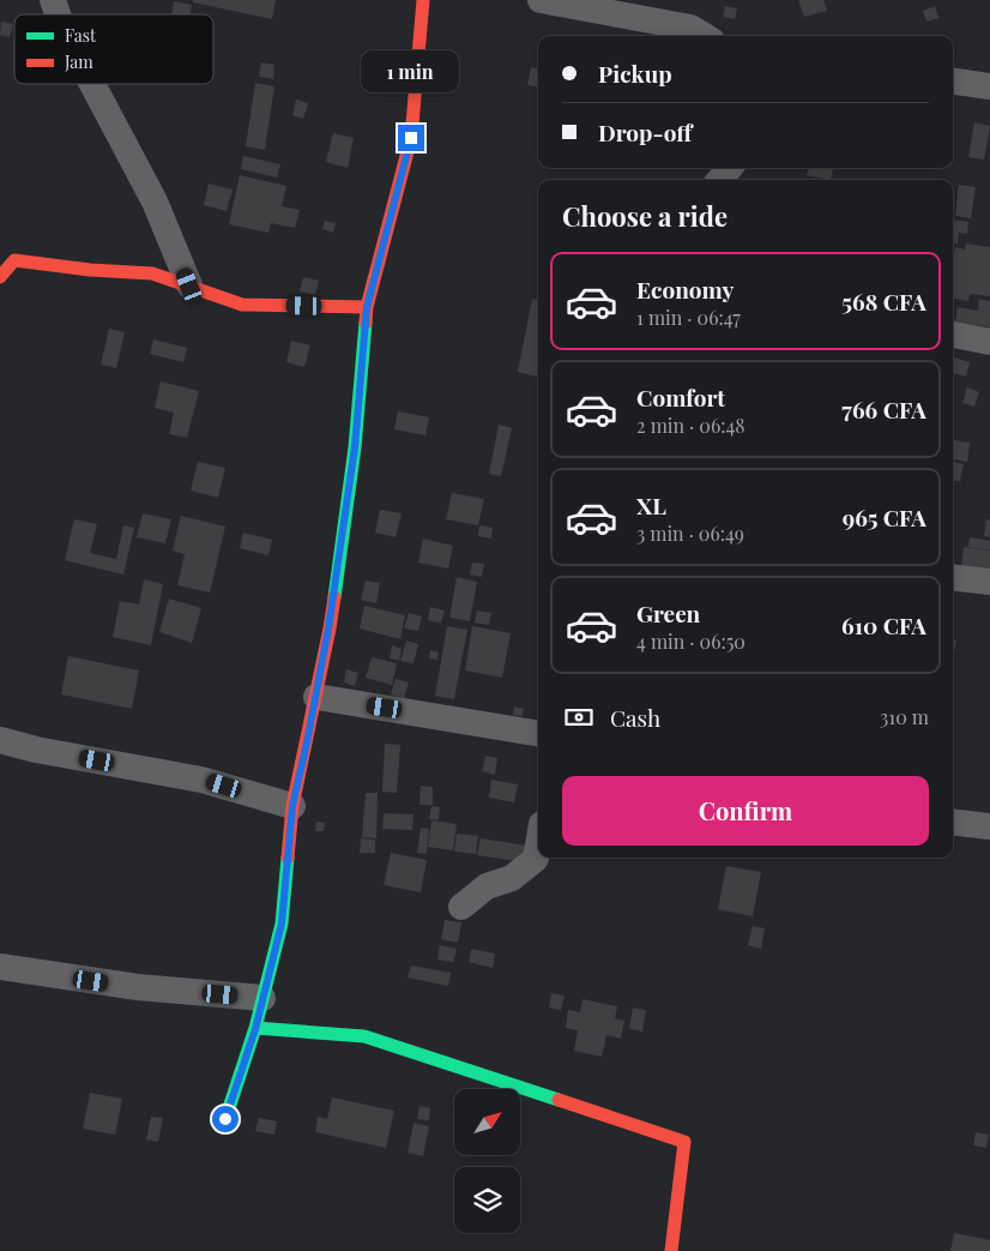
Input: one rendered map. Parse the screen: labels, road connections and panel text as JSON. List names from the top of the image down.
{
  "legend": ["Fast", "Jam"],
  "north": "top right",
  "page": {
    "banner": ["Pickup", "Drop-off"],
    "bubble": "1 min",
    "heading": "Choose a ride",
    "list": [
      {
        "name": "Economy",
        "note": "1 min · 06:47",
        "value": "568 CFA"
      },
      {
        "name": "Comfort",
        "note": "2 min · 06:48",
        "value": "766 CFA"
      },
      {
        "name": "XL",
        "note": "3 min · 06:49",
        "value": "965 CFA"
      },
      {
        "name": "Green",
        "note": "4 min · 06:50",
        "value": "610 CFA"
      }
    ],
    "pay": ["Cash", "310 m"],
    "buttons": "Confirm"
  }
}
